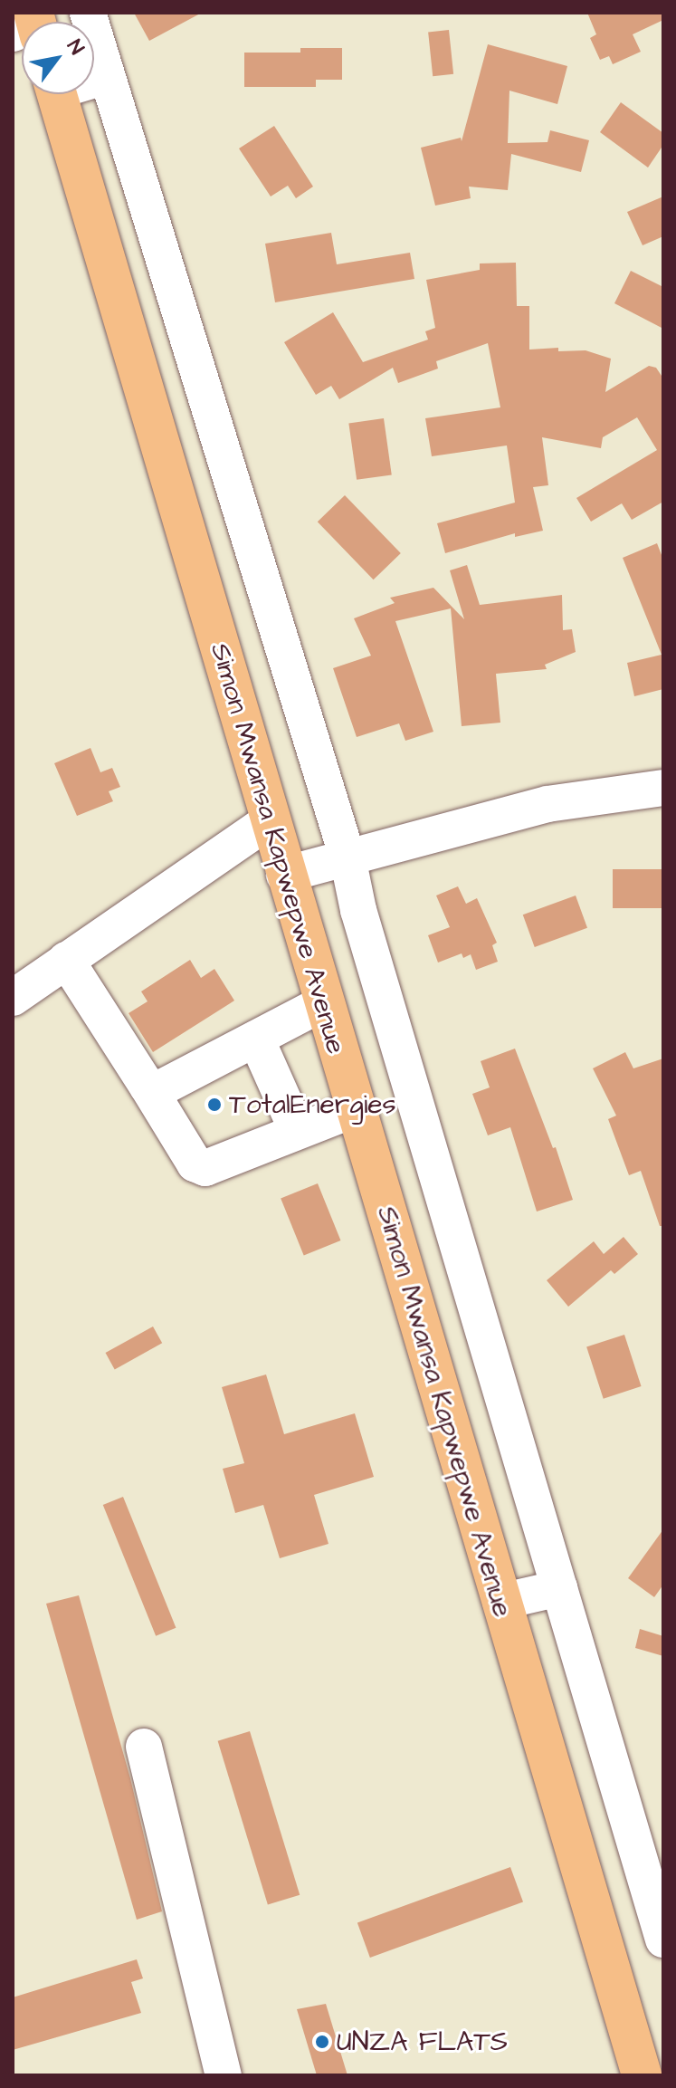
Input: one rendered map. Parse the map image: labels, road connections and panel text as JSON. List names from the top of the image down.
{
  "streets": {
    "main road": ["Simon Mwansa Kapwepwe Avenue"]
  },
  "places": ["TotalEnergies", "UNZA FLATS"],
  "north": "top right"
}
